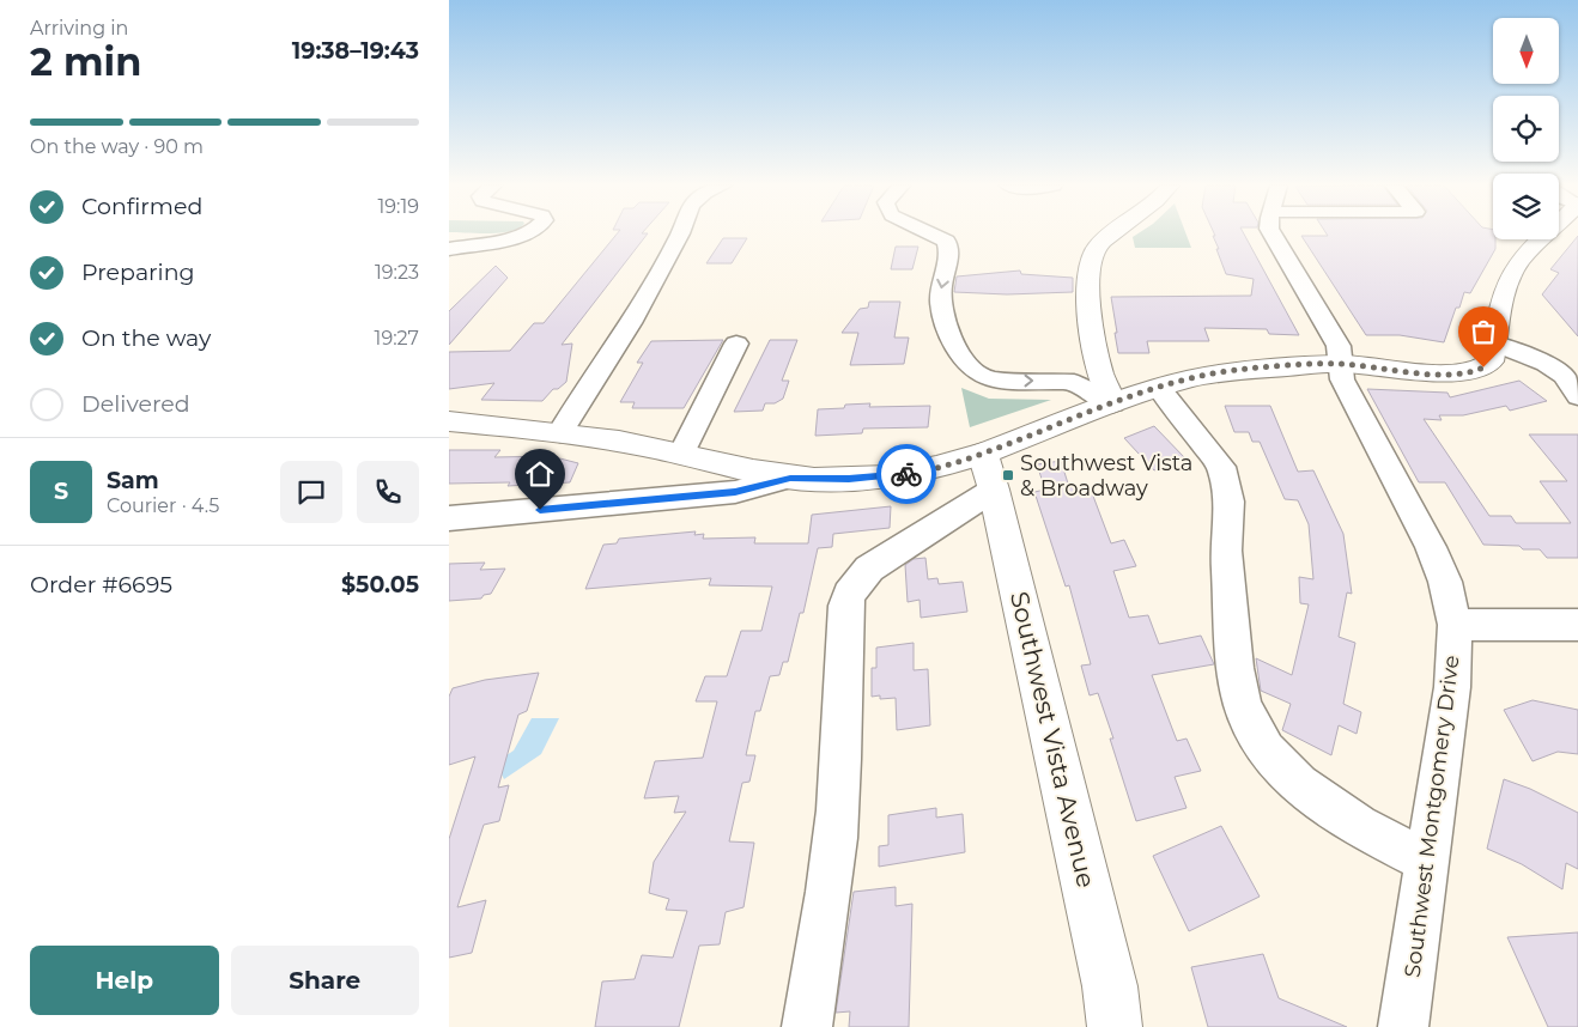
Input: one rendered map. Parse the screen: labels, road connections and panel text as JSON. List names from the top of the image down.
{
  "streets": {
    "main road": ["Southwest Vista Avenue"],
    "street": ["Southwest Montgomery Drive"]
  },
  "places": {
    "transit": ["Southwest Vista & Broadway"]
  },
  "north": "bottom",
  "page": {
    "heading": ["2 min", "Arriving in", "19:38–19:43"],
    "panel": [
      "Sam",
      "Courier · 4.5",
      "Order #6695",
      "$50.05"
    ],
    "bar": "On the way · 90 m",
    "list": [
      ["Confirmed", "19:19"],
      ["Preparing", "19:23"],
      ["On the way", "19:27"],
      "Delivered"
    ],
    "round": "S",
    "buttons": ["Help", "Share"]
  }
}
